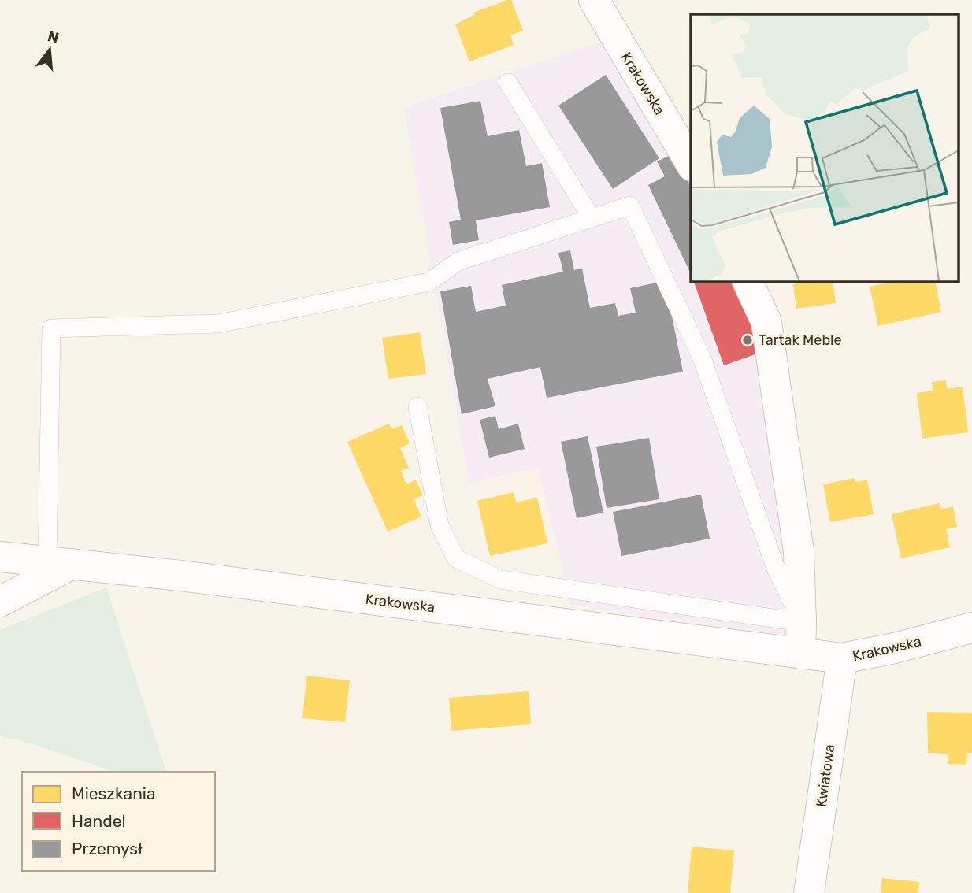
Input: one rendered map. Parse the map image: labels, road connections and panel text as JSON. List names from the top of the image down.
{
  "streets": {
    "street": ["Krakowska", "Kwiatowa"]
  },
  "crossings": [
    ["Krakowska", "Kwiatowa"]
  ],
  "places": ["Tartak Meble"],
  "legend": ["Mieszkania", "Handel", "Przemysł"],
  "north": "top"
}
